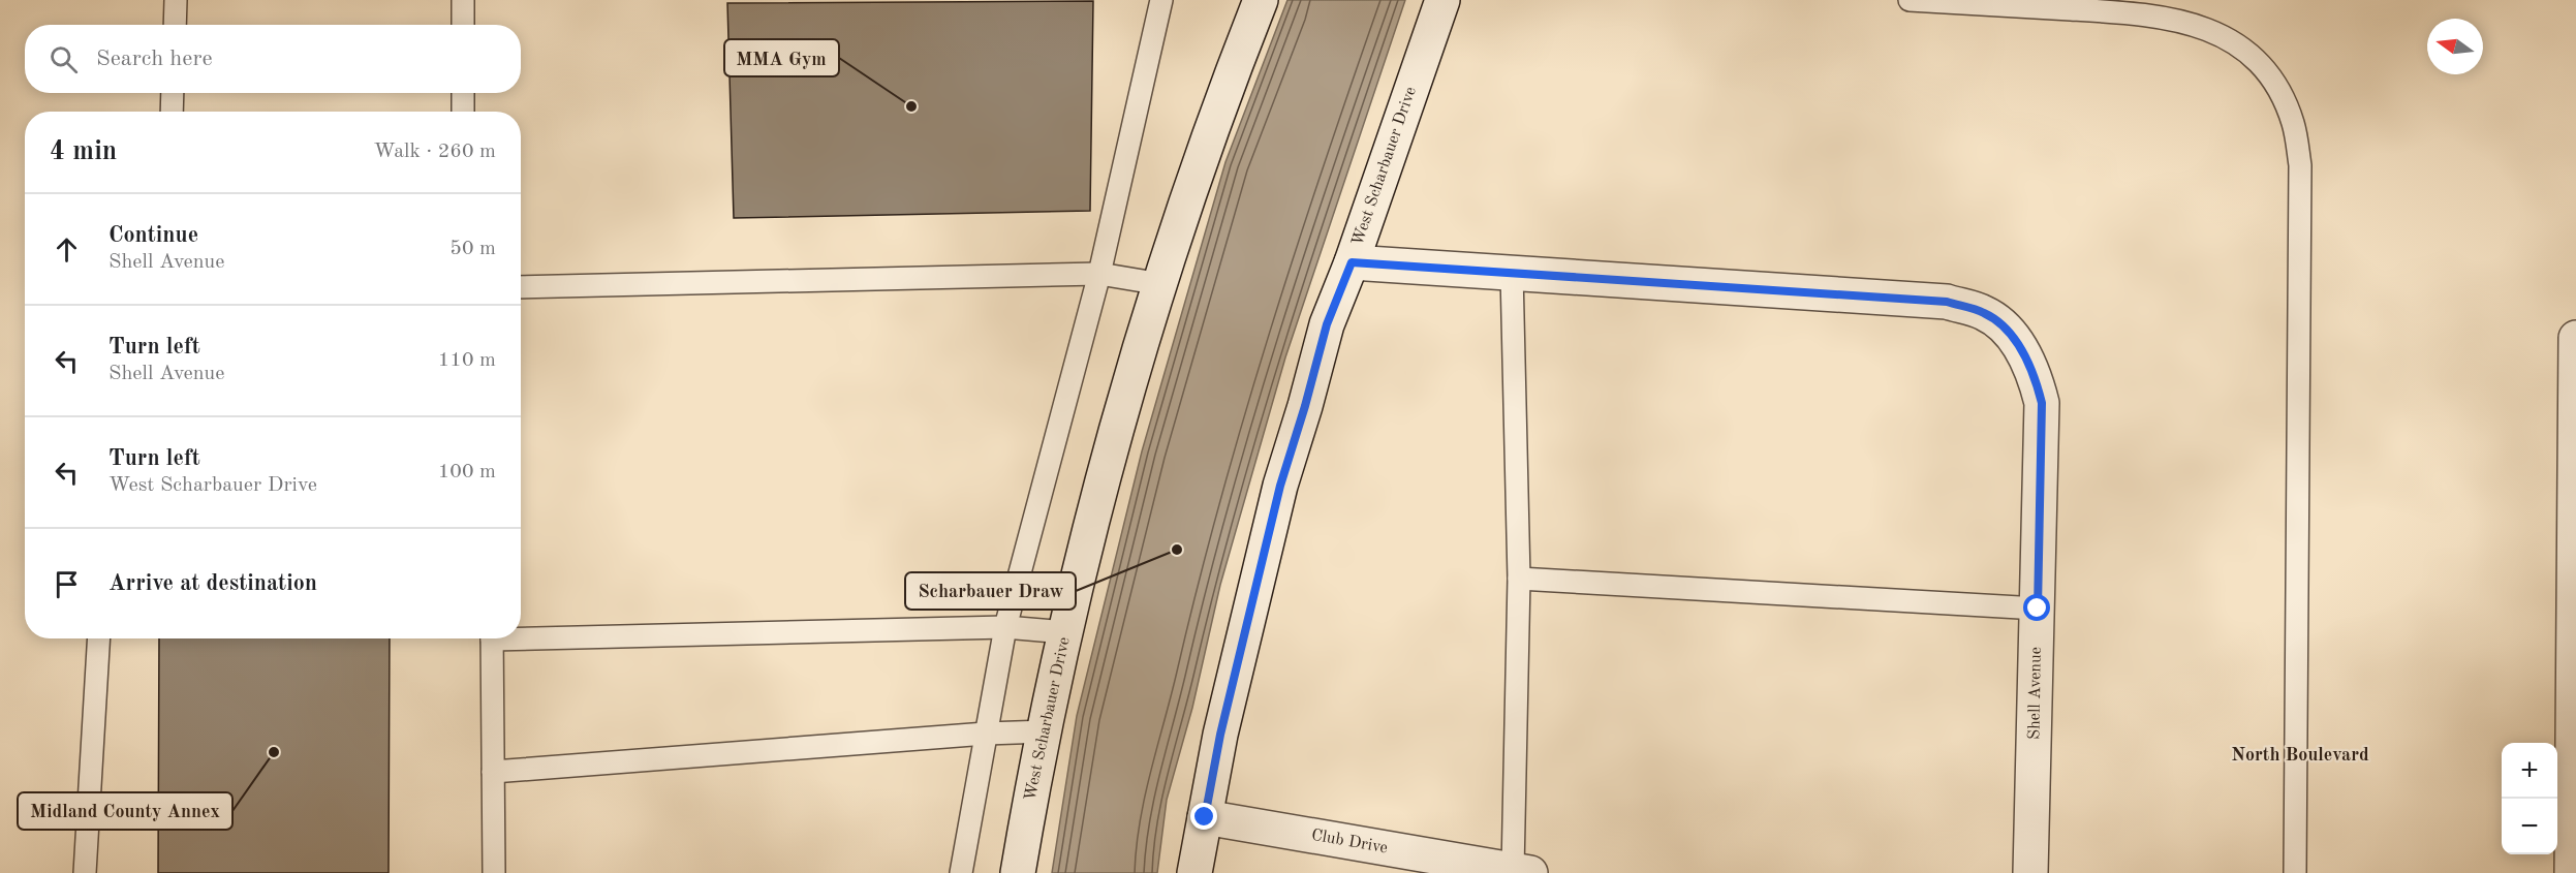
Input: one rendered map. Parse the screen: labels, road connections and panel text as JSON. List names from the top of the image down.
{
  "streets": {
    "street": ["West Scharbauer Drive", "Shell Avenue", "Club Drive"]
  },
  "crossings": [
    ["West Scharbauer Drive", "Shell Avenue"],
    ["West Scharbauer Drive", "Club Drive"]
  ],
  "districts": ["North Boulevard"],
  "places": ["MMA Gym", "Scharbauer Draw", "Midland County Annex"],
  "north": "left",
  "page": {
    "search": "Search here",
    "heading": ["4 min", "Walk · 260 m"],
    "list": [
      ["Continue", "Shell Avenue", "50 m"],
      ["Turn left", "Shell Avenue", "110 m"],
      ["Turn left", "West Scharbauer Drive", "100 m"],
      "Arrive at destination"
    ],
    "map_buttons": ["+", "−"]
  }
}
